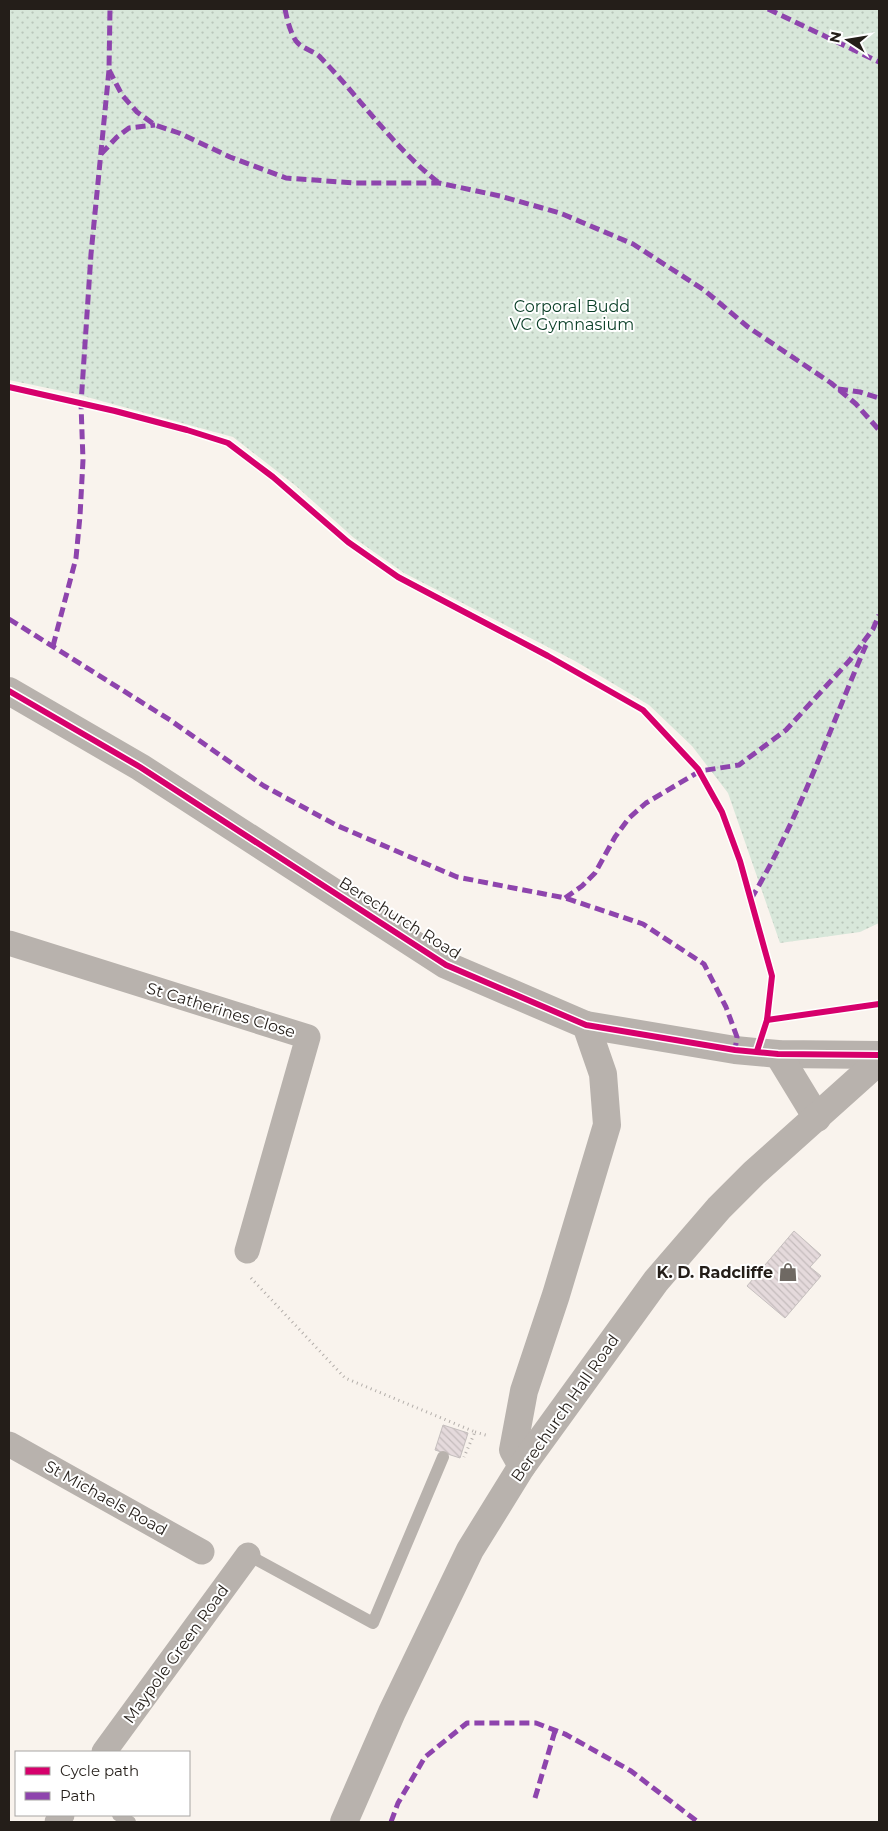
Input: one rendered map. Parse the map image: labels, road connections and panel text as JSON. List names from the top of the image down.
{
  "streets": {
    "street": [
      "Berechurch Road",
      "St Catherines Close",
      "Berechurch Hall Road",
      "St Michaels Road",
      "Maypole Green Road"
    ]
  },
  "parks": ["Corporal Budd VC Gymnasium"],
  "places": {
    "shop": ["K. D. Radcliffe"]
  },
  "legend": ["Cycle path", "Path"],
  "north": "left"
}
